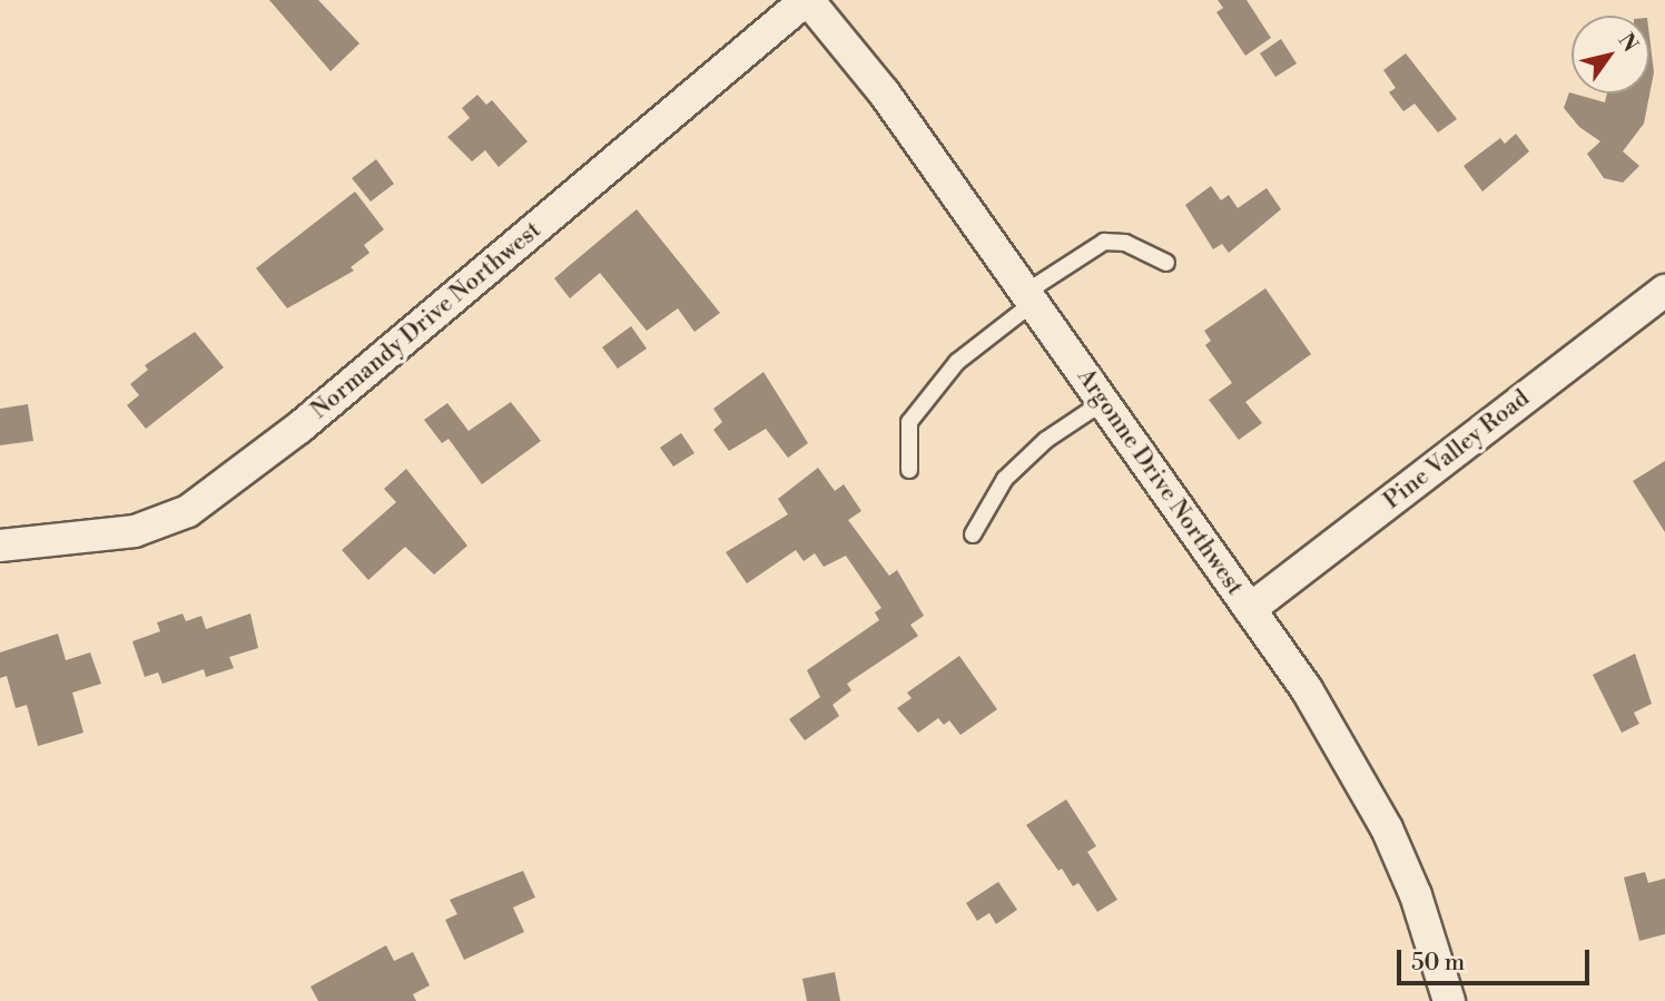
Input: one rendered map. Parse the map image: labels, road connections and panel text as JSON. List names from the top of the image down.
{
  "streets": {
    "street": ["Normandy Drive Northwest", "Pine Valley Road", "Argonne Drive Northwest"]
  },
  "crossings": [
    ["Normandy Drive Northwest", "Argonne Drive Northwest"],
    ["Pine Valley Road", "Argonne Drive Northwest"]
  ],
  "scale_bar": "50 m",
  "north": "top right"
}
